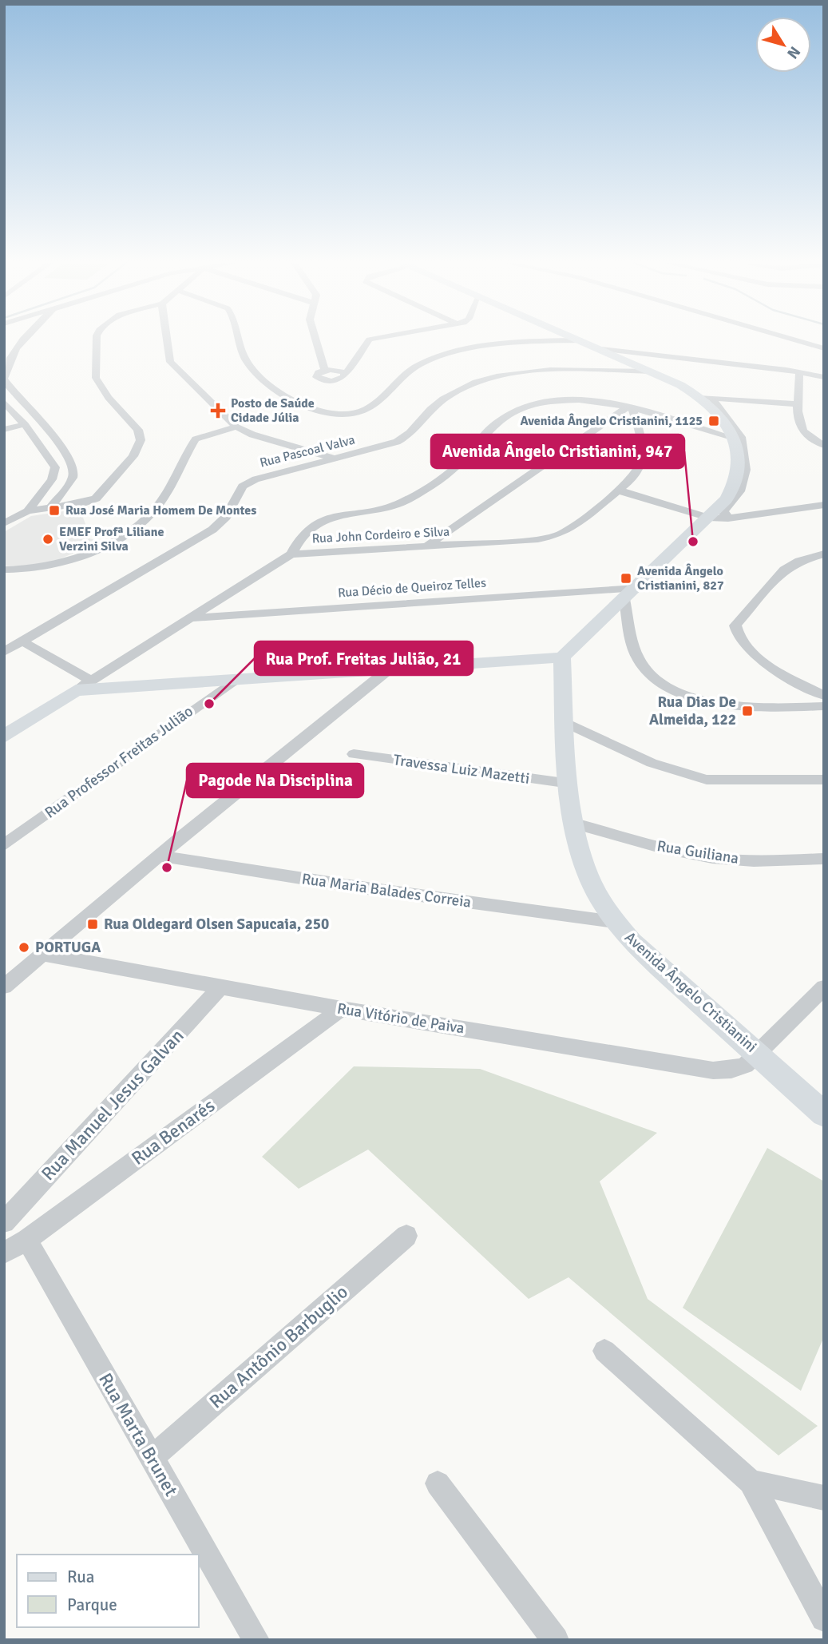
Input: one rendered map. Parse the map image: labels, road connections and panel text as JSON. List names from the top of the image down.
{
  "streets": {
    "street": [
      "Rua Pascoal Valva",
      "Rua John Cordeiro e Silva",
      "Rua Décio de Queiroz Telles",
      "Rua Professor Freitas Julião",
      "Travessa Luiz Mazetti",
      "Rua Guiliana",
      "Rua Maria Balades Correia",
      "Avenida Ângelo Cristianini",
      "Rua Vitório de Paiva",
      "Rua Manuel Jesus Galvan",
      "Rua Benarés",
      "Rua Antônio Barbuglio",
      "Rua Marta Brunet"
    ]
  },
  "crossings": [
    ["Rua John Cordeiro e Silva", "Rua Décio de Queiroz Telles"],
    ["Travessa Luiz Mazetti", "Avenida Ângelo Cristianini"],
    ["Rua Guiliana", "Avenida Ângelo Cristianini"],
    ["Rua Maria Balades Correia", "Avenida Ângelo Cristianini"],
    ["Avenida Ângelo Cristianini", "Rua Vitório de Paiva"],
    ["Rua Vitório de Paiva", "Rua Manuel Jesus Galvan"],
    ["Rua Vitório de Paiva", "Rua Benarés"],
    ["Rua Benarés", "Rua Marta Brunet"],
    ["Rua Antônio Barbuglio", "Rua Marta Brunet"]
  ],
  "places": {
    "health": ["Posto de Saúde Cidade Júlia"],
    "transit": [
      "Avenida Ângelo Cristianini, 1125",
      "Rua José Maria Homem De Montes",
      "Avenida Ângelo Cristianini, 827",
      "Rua Dias De Almeida, 122",
      "Rua Oldegard Olsen Sapucaia, 250"
    ],
    "other": [
      "EMEF Profª Liliane Verzini Silva",
      "Avenida Ângelo Cristianini, 947",
      "Rua Prof. Freitas Julião, 21",
      "Pagode Na Disciplina",
      "PORTUGA"
    ]
  },
  "legend": ["Rua", "Parque"],
  "north": "bottom right"
}
